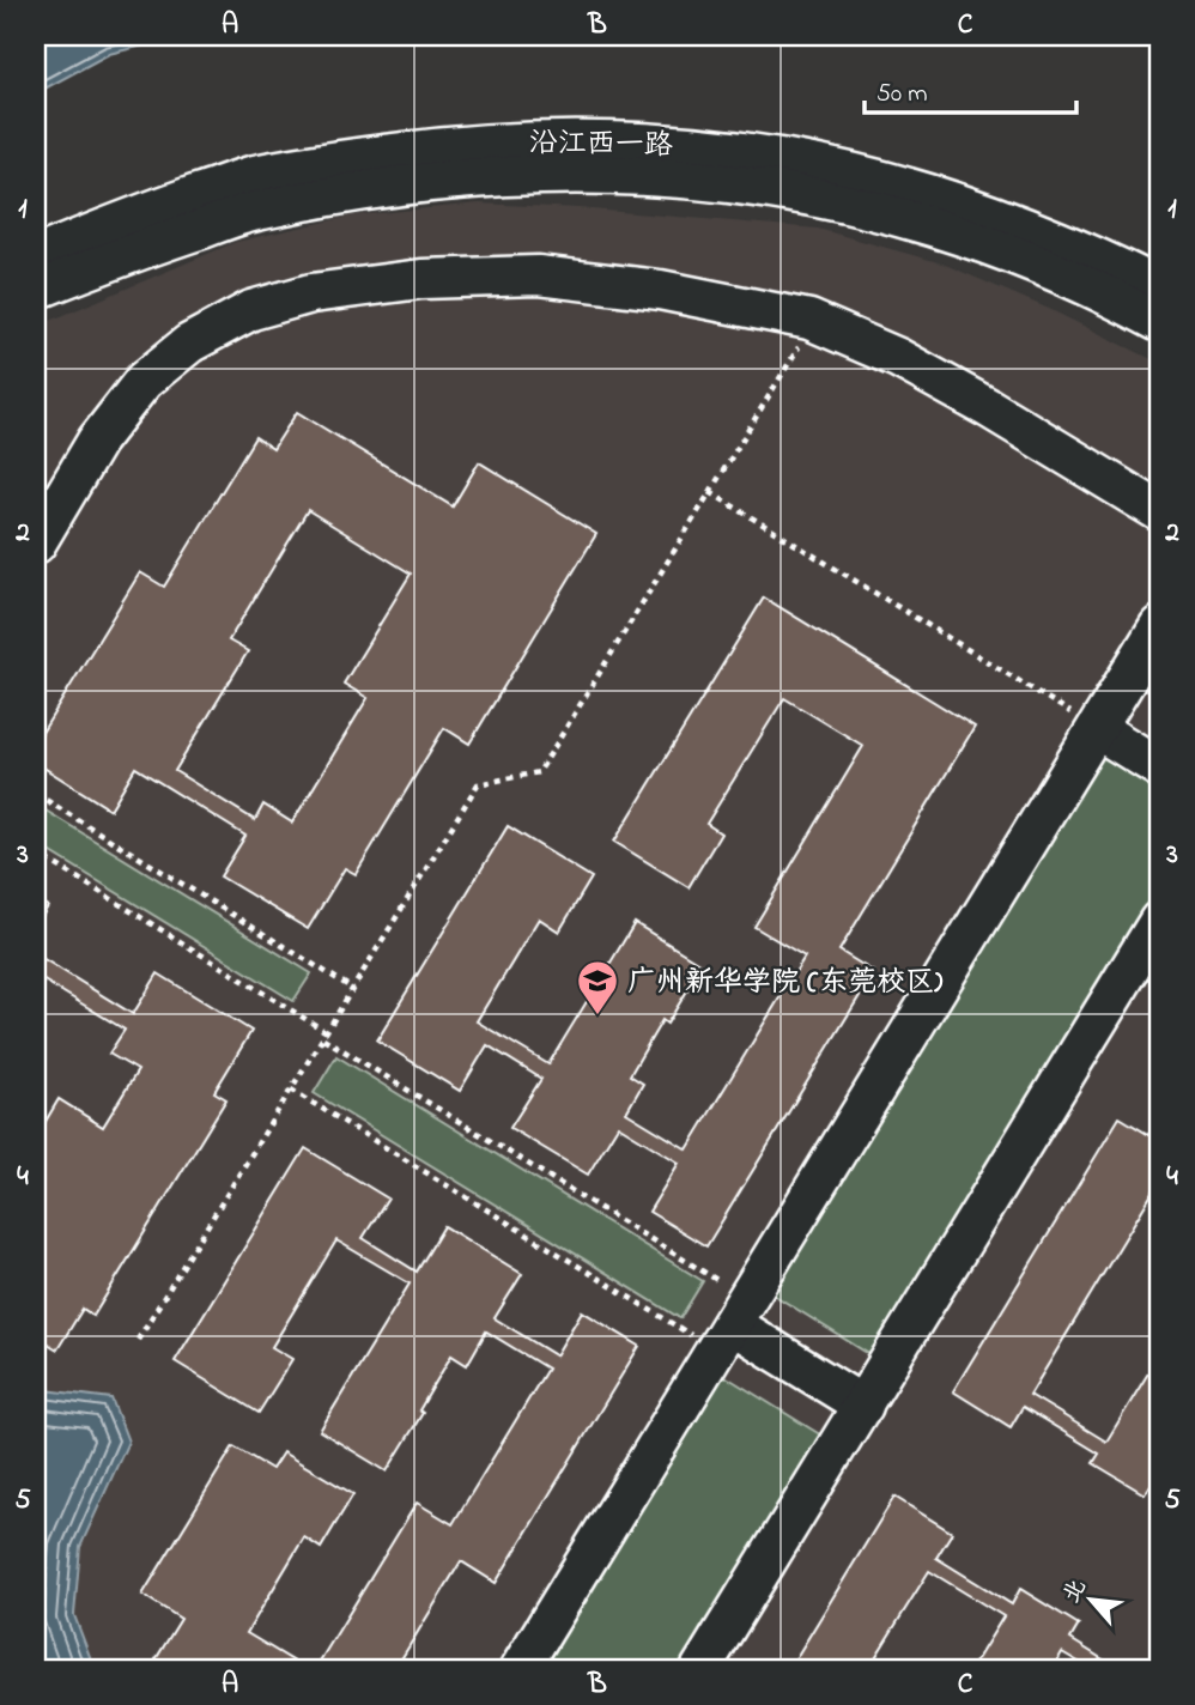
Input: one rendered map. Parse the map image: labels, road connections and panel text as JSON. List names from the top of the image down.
{
  "streets": {
    "street": ["沿江西一路"]
  },
  "places": {
    "school or university": ["广州新华学院 (东莞校区)"]
  },
  "scale_bar": "50 m",
  "north": "top left",
  "grid": {
    "columns": ["A", "B", "C"],
    "rows": [
      "1",
      "2",
      "3",
      "4",
      "5"
    ]
  }
}
